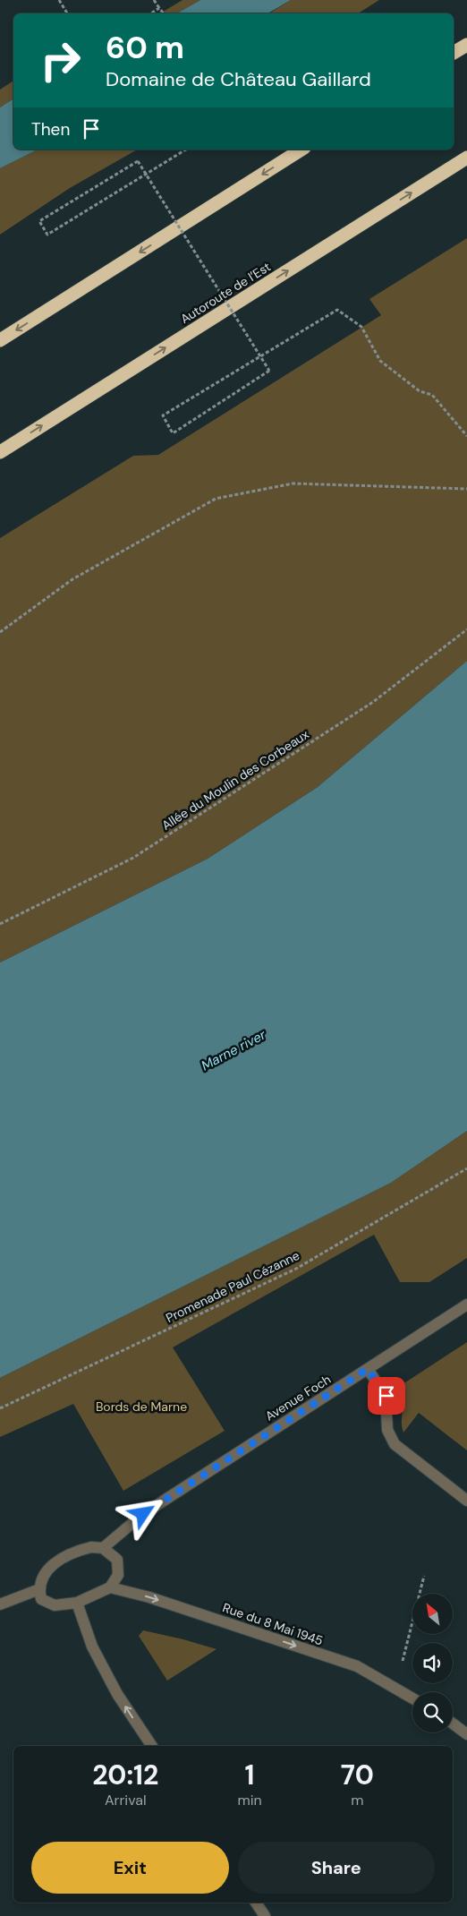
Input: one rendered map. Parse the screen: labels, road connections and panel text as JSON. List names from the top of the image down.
{
  "streets": {
    "highway": ["Autoroute de l’Est"],
    "street": ["Avenue Foch", "Rue du 8 Mai 1945"],
    "path": ["Allée du Moulin des Corbeaux", "Promenade Paul Cézanne"]
  },
  "crossings": [
    ["Avenue Foch", "Rue du 8 Mai 1945"]
  ],
  "one_way": ["Rue du 8 Mai 1945"],
  "water": ["Marne river"],
  "parks": ["Bords de Marne"],
  "north": "top left",
  "page": {
    "turn": ["60 m", "Domaine de Château Gaillard"],
    "then": "Then",
    "eta": [
      "20:12",
      "Arrival",
      "1",
      "min",
      "70",
      "m"
    ],
    "buttons": ["Exit", "Share"]
  }
}
